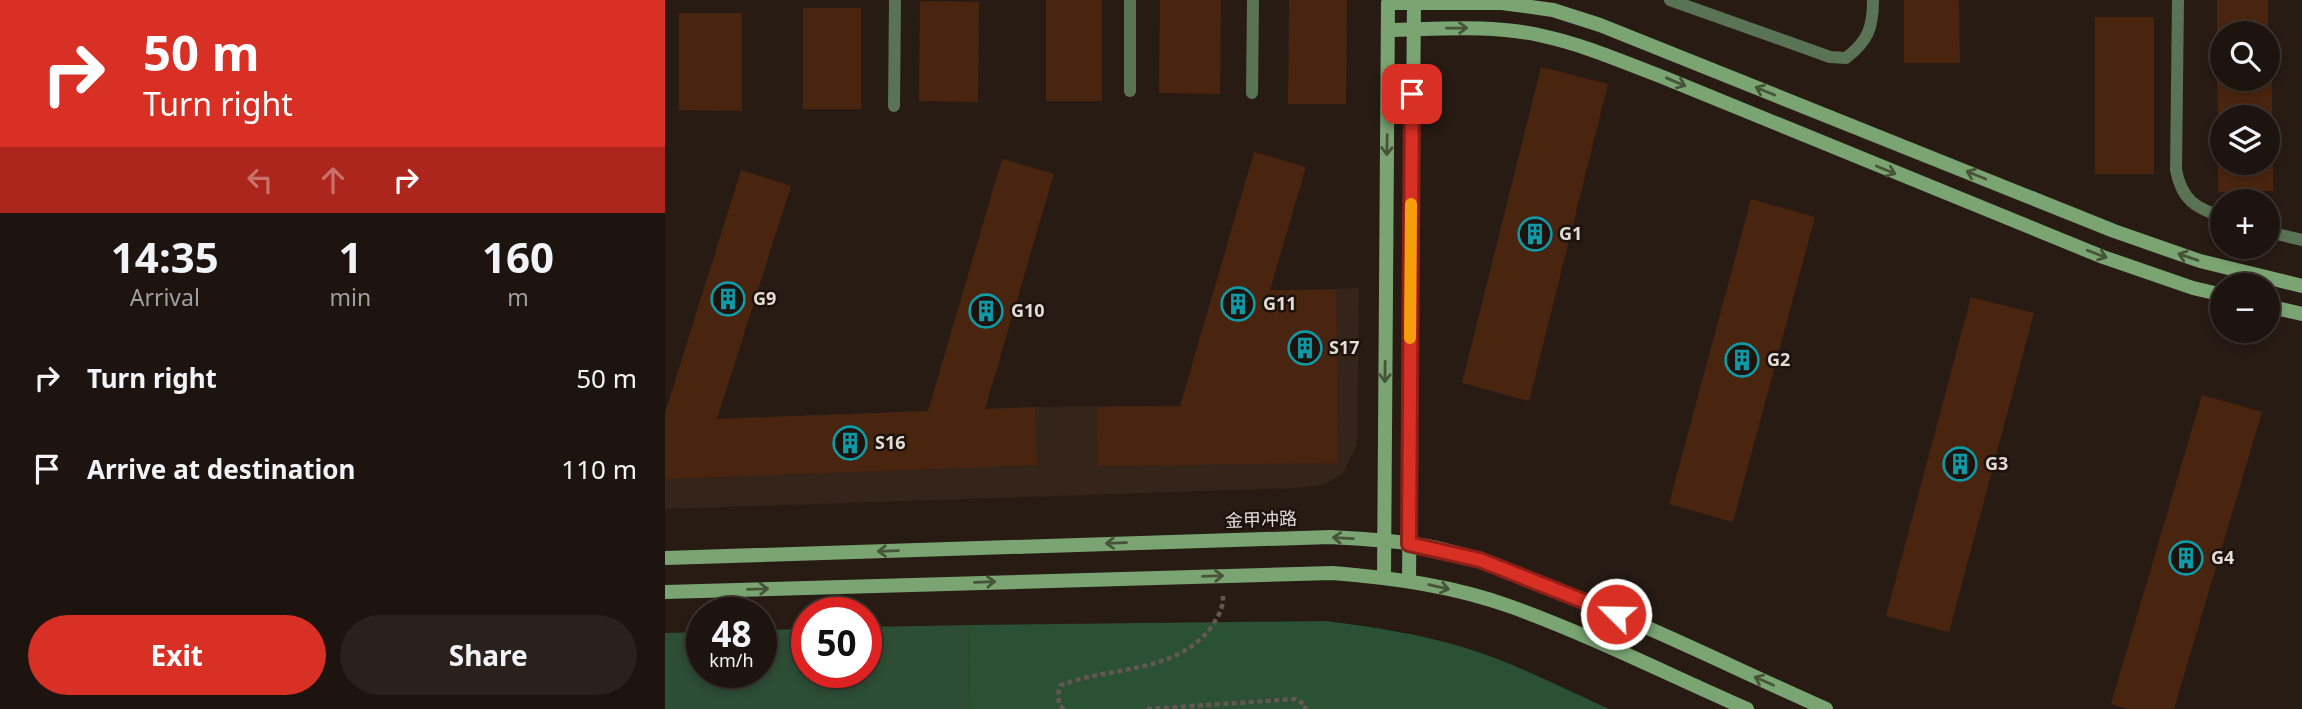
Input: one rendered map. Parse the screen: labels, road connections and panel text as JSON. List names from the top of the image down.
{
  "streets": {
    "street": ["金甲冲路"]
  },
  "places": {
    "building": [
      "G1",
      "G9",
      "G11",
      "G10",
      "S17",
      "G2",
      "S16",
      "G3",
      "G4"
    ]
  },
  "page": {
    "turn": ["50 m", "Turn right"],
    "map_buttons": ["+", "−"],
    "eta": [
      "14:35",
      "Arrival",
      "1",
      "min",
      "160",
      "m"
    ],
    "list": [
      {
        "name": "Turn right",
        "value": "50 m"
      },
      {
        "name": "Arrive at destination",
        "value": "110 m"
      }
    ],
    "speed": "48 km/h",
    "limit": "50",
    "buttons": ["Exit", "Share"]
  }
}
